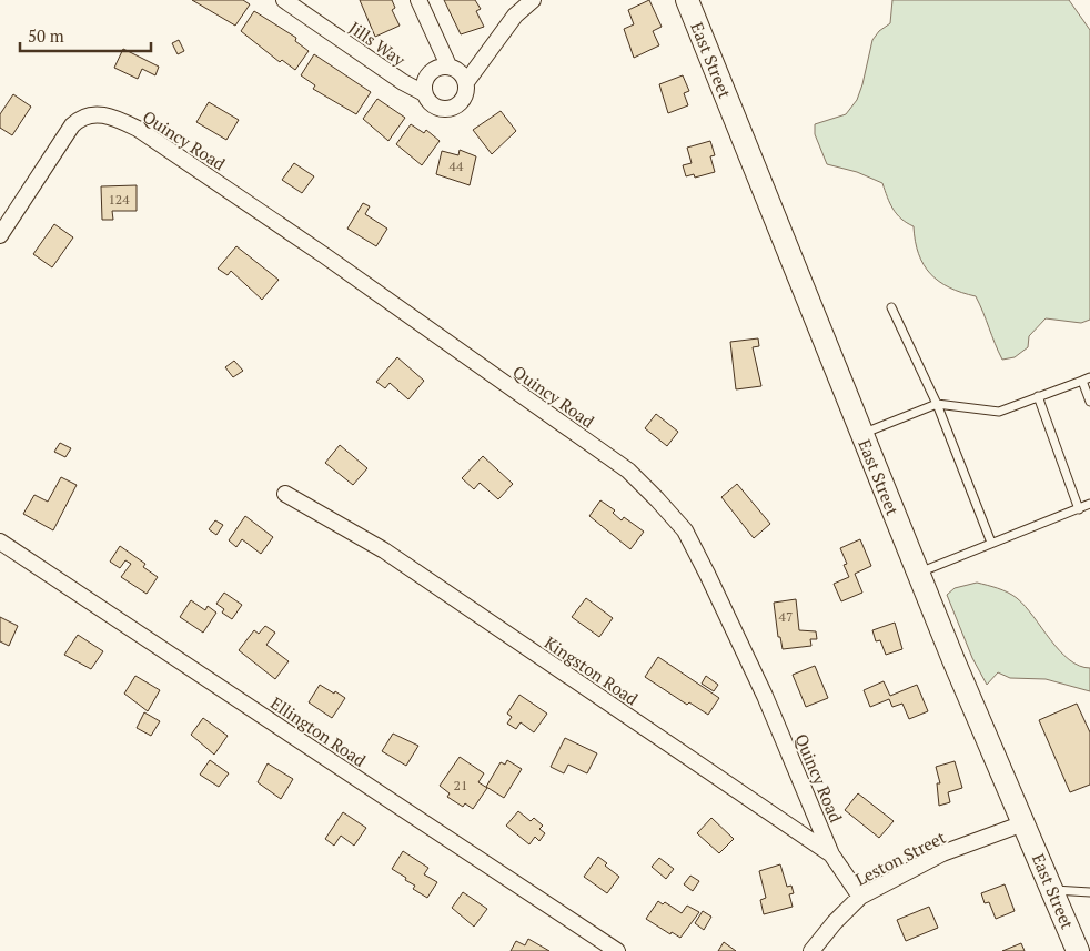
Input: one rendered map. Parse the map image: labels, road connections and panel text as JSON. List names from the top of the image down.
{
  "streets": {
    "main road": ["East Street"],
    "street": [
      "Jills Way",
      "Quincy Road",
      "Kingston Road",
      "Ellington Road",
      "Leston Street"
    ]
  },
  "crossings": [
    ["East Street", "Leston Street"],
    ["Quincy Road", "Kingston Road"],
    ["Kingston Road", "Leston Street"]
  ],
  "house_numbers": [
    "44",
    "124",
    "47",
    "21"
  ],
  "scale_bar": "50 m"
}
